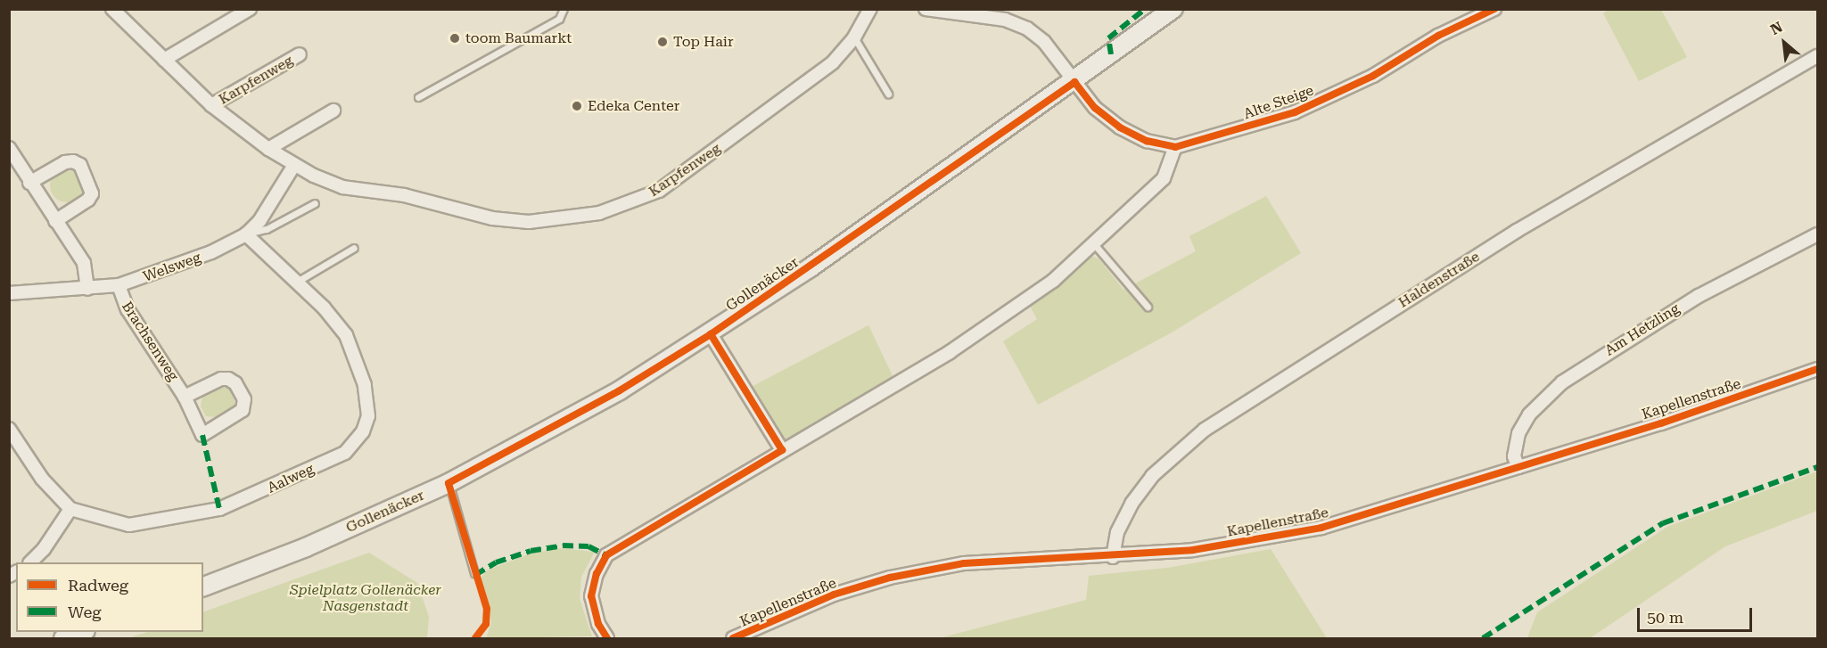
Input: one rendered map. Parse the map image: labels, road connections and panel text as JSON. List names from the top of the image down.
{
  "streets": {
    "street": [
      "Karpfenweg",
      "Alte Steige",
      "Welsweg",
      "Haldenstraße",
      "Gollenäcker",
      "Am Hetzling",
      "Brachsenweg",
      "Kapellenstraße",
      "Aalweg"
    ]
  },
  "crossings": [
    ["Karpfenweg", "Welsweg"],
    ["Alte Steige", "Gollenäcker"],
    ["Welsweg", "Brachsenweg"],
    ["Welsweg", "Aalweg"],
    ["Haldenstraße", "Kapellenstraße"],
    ["Am Hetzling", "Kapellenstraße"]
  ],
  "parks": ["Spielplatz Gollenäcker Nasgenstadt"],
  "places": ["toom Baumarkt", "Top Hair", "Edeka Center"],
  "legend": ["Radweg", "Weg"],
  "scale_bar": "50 m",
  "north": "top left"
}
